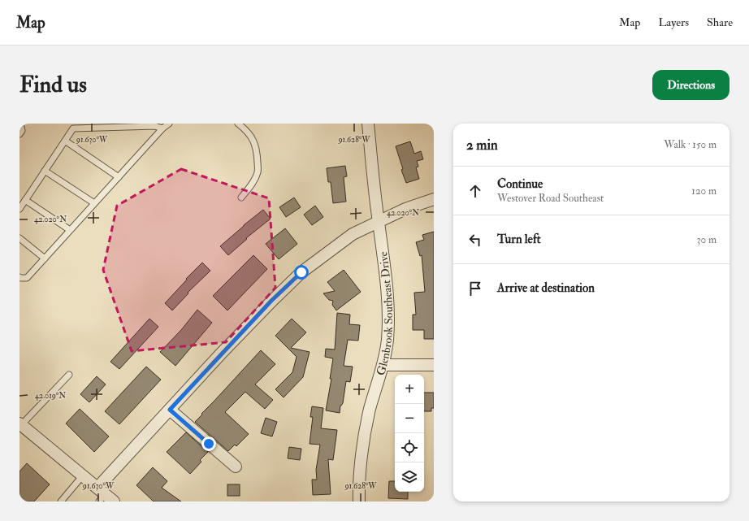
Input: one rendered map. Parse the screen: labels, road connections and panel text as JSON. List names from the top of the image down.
{
  "streets": {
    "street": ["Glenbrook Southeast Drive"]
  },
  "page": {
    "header": "Map",
    "nav": ["Map", "Layers", "Share"],
    "buttons": "Directions",
    "title": "Find us",
    "heading": ["2 min", "Walk · 150 m"],
    "list": [
      ["Continue", "Westover Road Southeast", "120 m"],
      ["Turn left", "30 m"],
      "Arrive at destination"
    ],
    "map_buttons": ["+", "−"]
  },
  "coordinates": [
    "91.630°W",
    "91.628°W",
    "42.020°N",
    "42.019°N"
  ]
}
